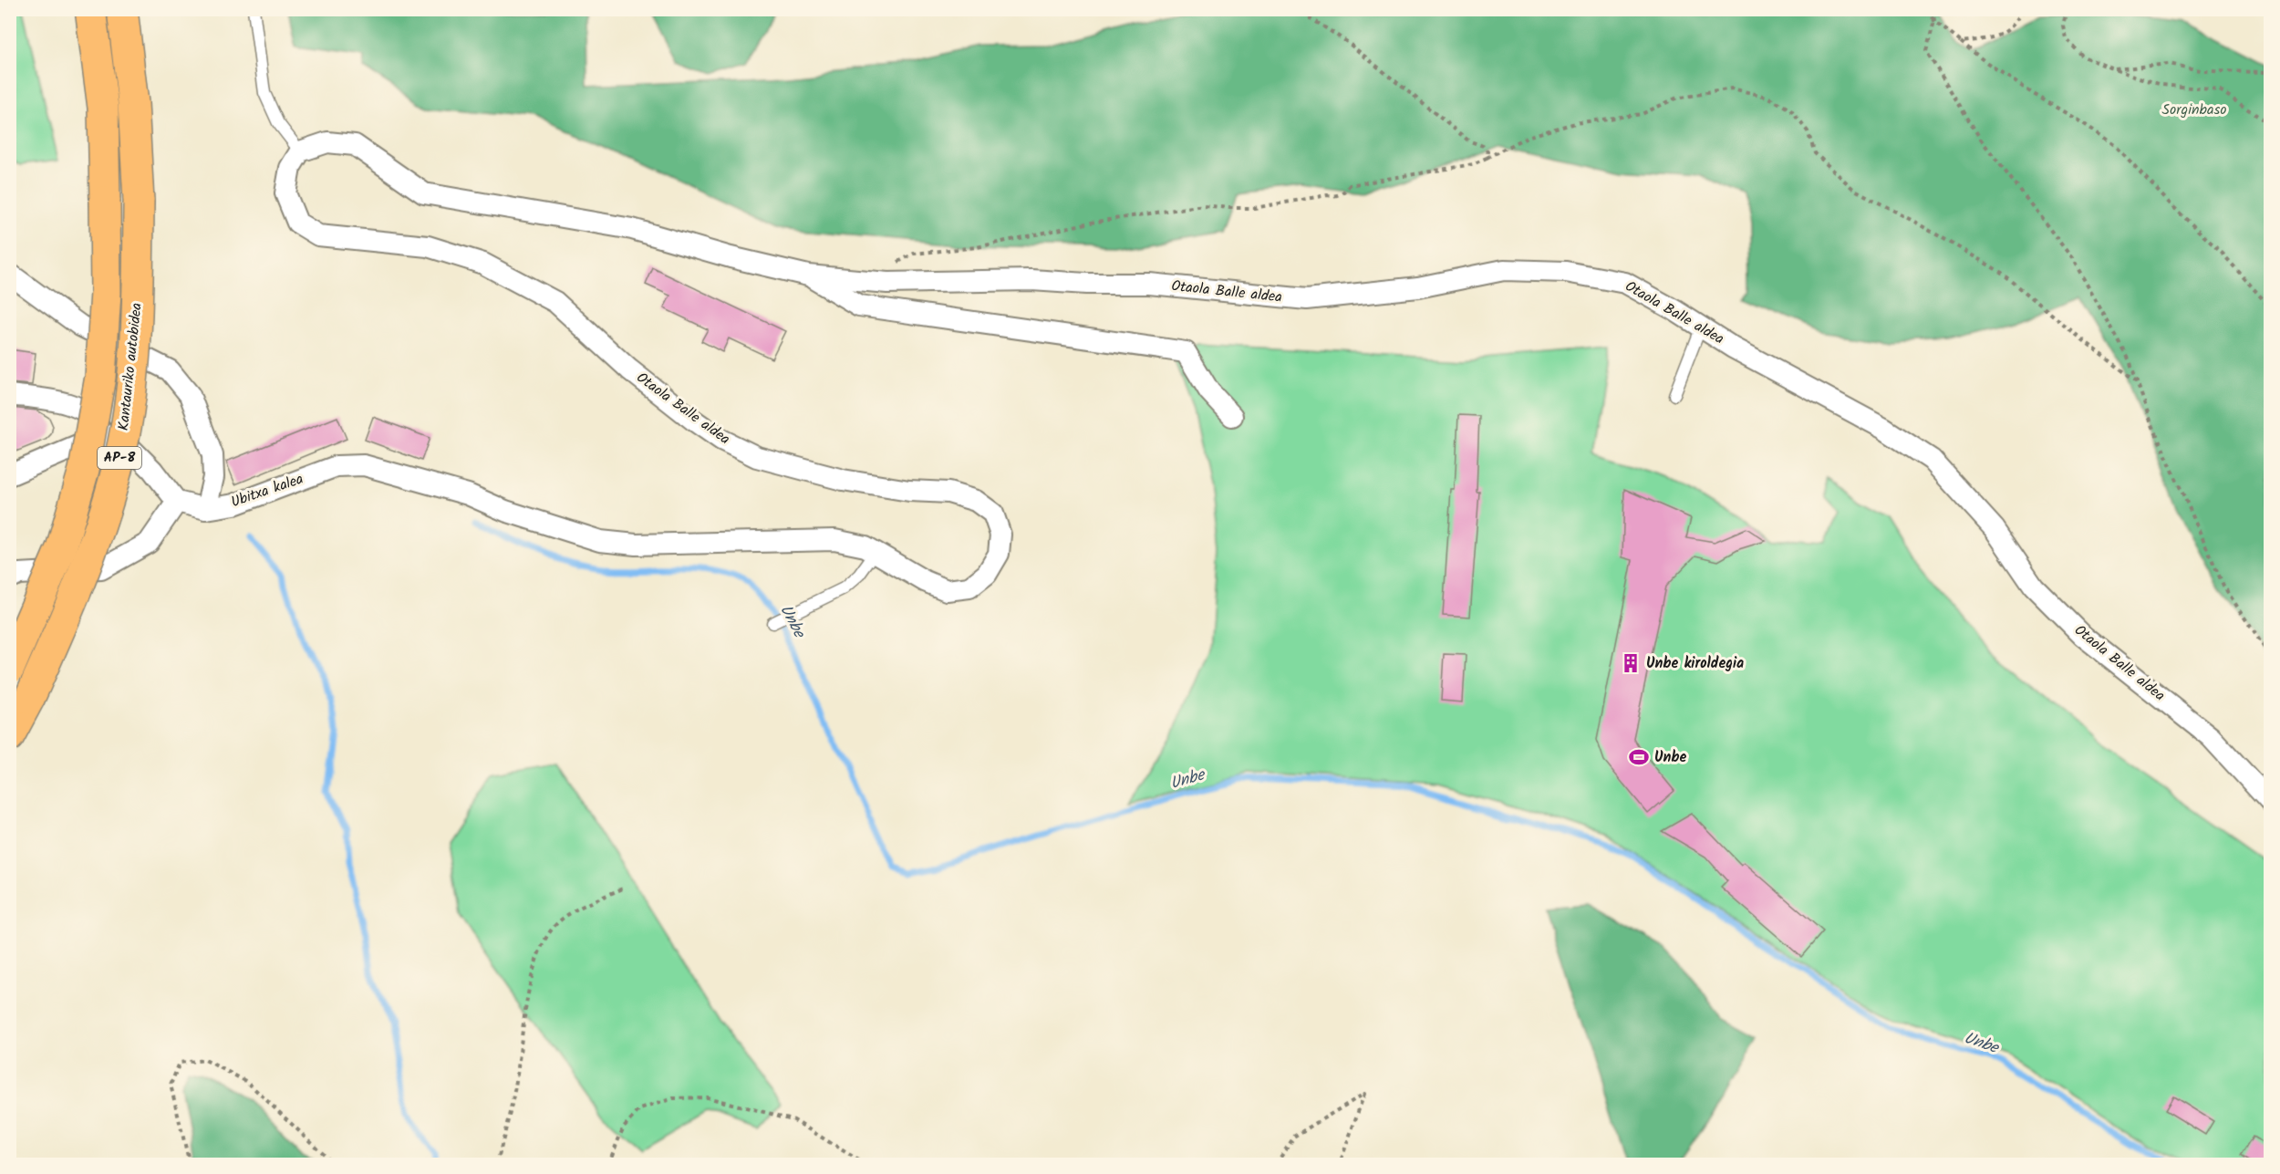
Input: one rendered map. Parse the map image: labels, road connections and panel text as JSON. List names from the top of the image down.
{
  "streets": {
    "highway": ["Kantauriko autobidea", "AP-8"],
    "street": ["Otaola Balle aldea", "Ubitxa kalea"]
  },
  "crossings": [
    ["Otaola Balle aldea", "Ubitxa kalea"]
  ],
  "water": ["Unbe"],
  "parks": ["Sorginbaso"],
  "places": {
    "building": ["Unbe kiroldegia"],
    "sports": ["Unbe"]
  }
}
